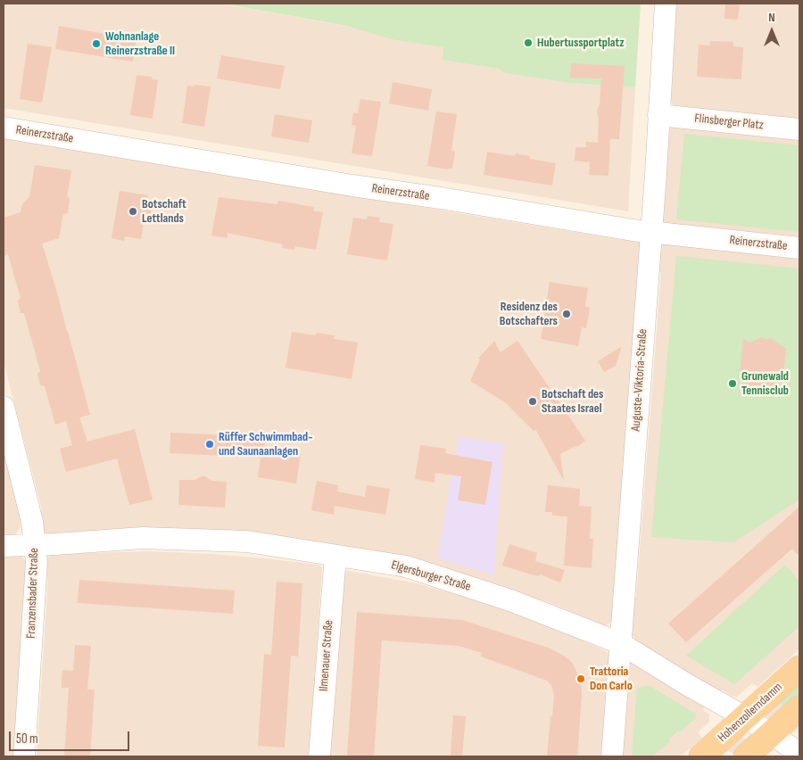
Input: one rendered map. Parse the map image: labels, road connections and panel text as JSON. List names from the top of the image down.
{
  "streets": {
    "main road": ["Hohenzollerndamm"],
    "street": [
      "Flinsberger Platz",
      "Reinerzstraße",
      "Auguste-Viktoria-Straße",
      "Elgersburger Straße",
      "Franzensbader Straße",
      "Ilmenauer Straße"
    ]
  },
  "crossings": [
    ["Flinsberger Platz", "Auguste-Viktoria-Straße"],
    ["Reinerzstraße", "Auguste-Viktoria-Straße"],
    ["Auguste-Viktoria-Straße", "Elgersburger Straße"],
    ["Elgersburger Straße", "Franzensbader Straße"],
    ["Elgersburger Straße", "Ilmenauer Straße"],
    ["Elgersburger Straße", "Hohenzollerndamm"]
  ],
  "places": [
    "Hubertussportplatz",
    "Wohnanlage Reinerzstraße II",
    "Botschaft Lettlands",
    "Residenz des Botschafters",
    "Grunewald Tennisclub",
    "Botschaft des Staates Israel",
    "Rüffer Schwimmbad- und Saunaanlagen",
    "Trattoria Don Carlo"
  ],
  "scale_bar": "50 m",
  "north": "top"
}
